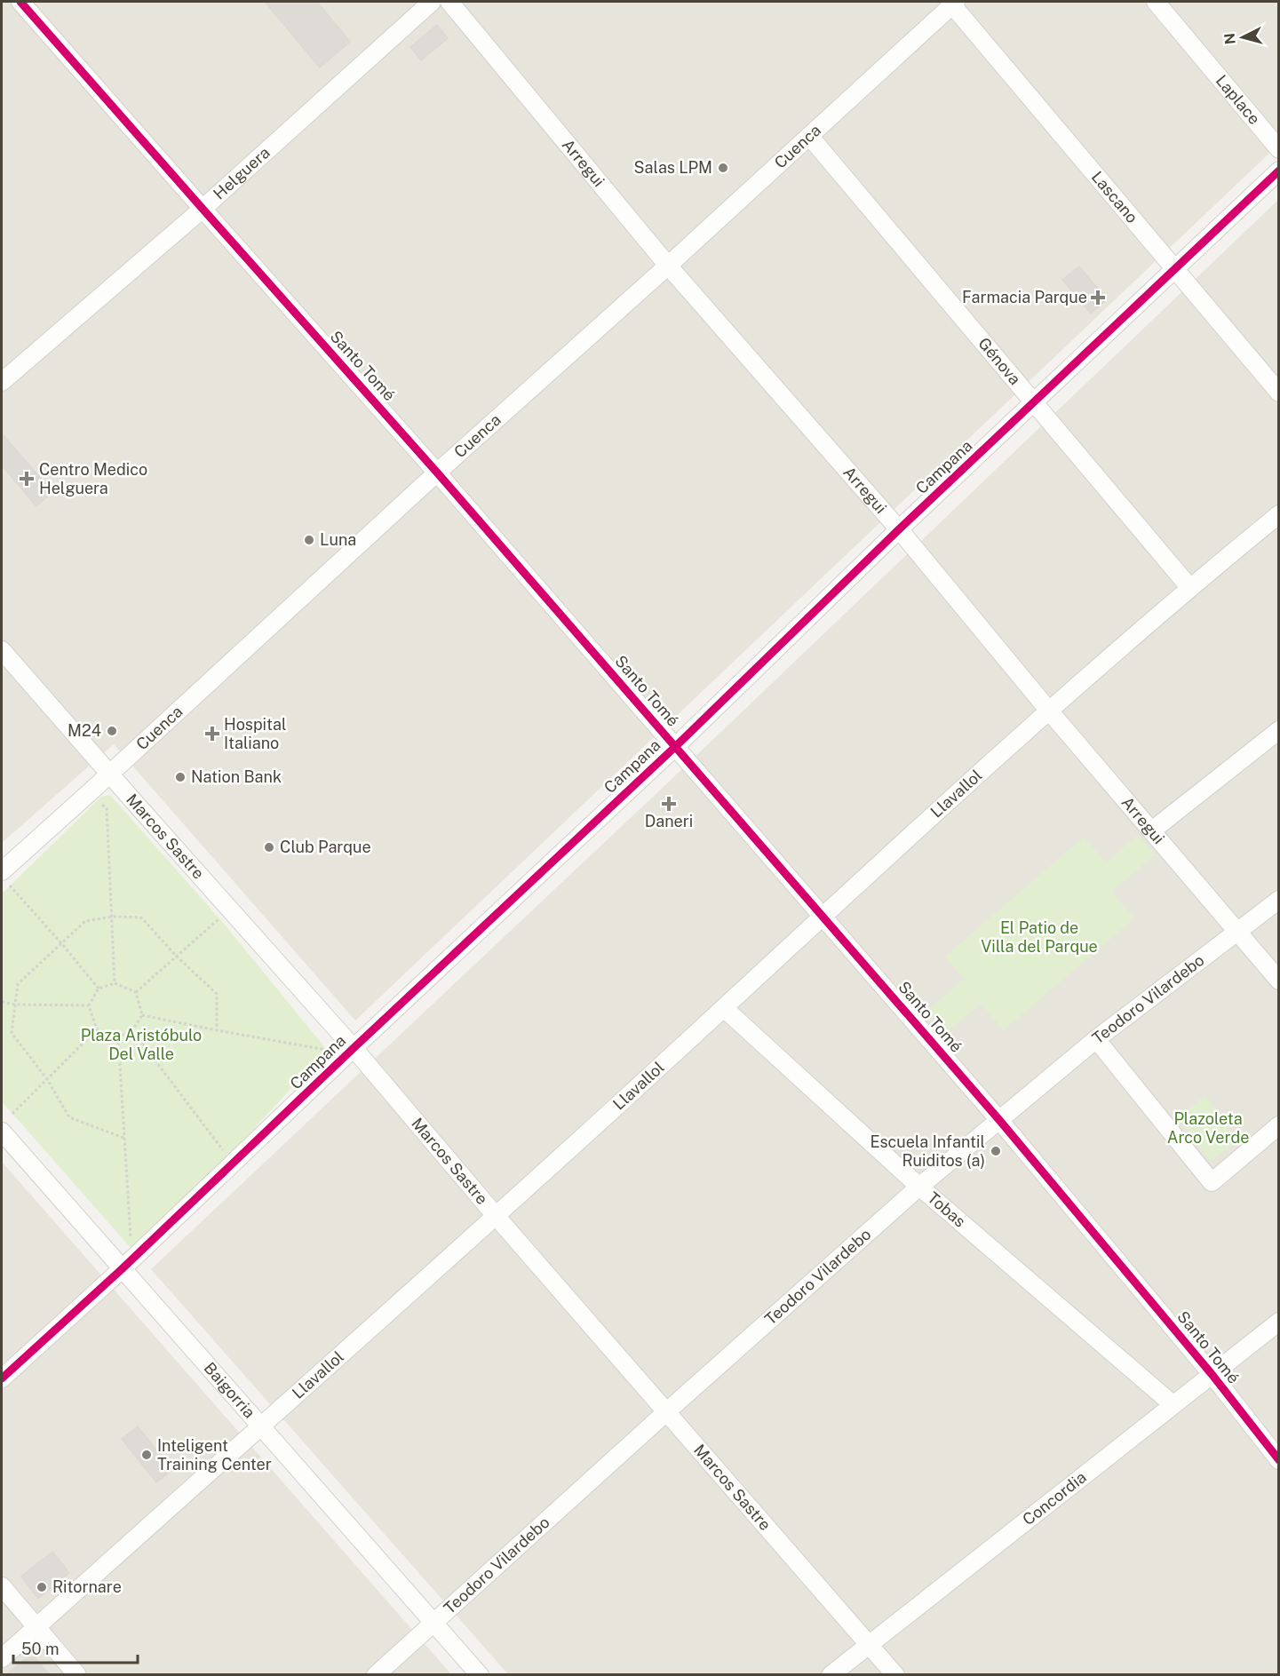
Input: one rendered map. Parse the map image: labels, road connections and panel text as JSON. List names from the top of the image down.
{
  "streets": {
    "street": [
      "Laplace",
      "Cuenca",
      "Arregui",
      "Helguera",
      "Lascano",
      "Génova",
      "Santo Tomé",
      "Campana",
      "Llavallol",
      "Marcos Sastre",
      "Teodoro Vilardebo",
      "Tobas",
      "Baigorria",
      "Concordia"
    ]
  },
  "crossings": [
    ["Cuenca", "Arregui"],
    ["Cuenca", "Lascano"],
    ["Cuenca", "Génova"],
    ["Cuenca", "Santo Tomé"],
    ["Cuenca", "Marcos Sastre"],
    ["Arregui", "Campana"],
    ["Arregui", "Llavallol"],
    ["Arregui", "Teodoro Vilardebo"],
    ["Helguera", "Santo Tomé"],
    ["Lascano", "Campana"],
    ["Génova", "Campana"],
    ["Génova", "Llavallol"],
    ["Santo Tomé", "Campana"],
    ["Santo Tomé", "Llavallol"],
    ["Santo Tomé", "Teodoro Vilardebo"],
    ["Santo Tomé", "Concordia"],
    ["Campana", "Marcos Sastre"],
    ["Campana", "Baigorria"],
    ["Llavallol", "Marcos Sastre"],
    ["Llavallol", "Tobas"],
    ["Llavallol", "Baigorria"],
    ["Marcos Sastre", "Teodoro Vilardebo"],
    ["Marcos Sastre", "Concordia"],
    ["Teodoro Vilardebo", "Tobas"],
    ["Teodoro Vilardebo", "Baigorria"],
    ["Tobas", "Concordia"]
  ],
  "parks": ["El Patio de Villa del Parque", "Plaza Aristóbulo Del Valle", "Plazoleta Arco Verde"],
  "places": {
    "other": [
      "Salas LPM",
      "Luna",
      "M24",
      "Nation Bank",
      "Club Parque",
      "Escuela Infantil Ruiditos (a)",
      "Inteligent Training Center",
      "Ritornare"
    ],
    "health": [
      "Farmacia Parque",
      "Centro Medico Helguera",
      "Hospital Italiano",
      "Daneri"
    ]
  },
  "scale_bar": "50 m",
  "north": "left"
}
